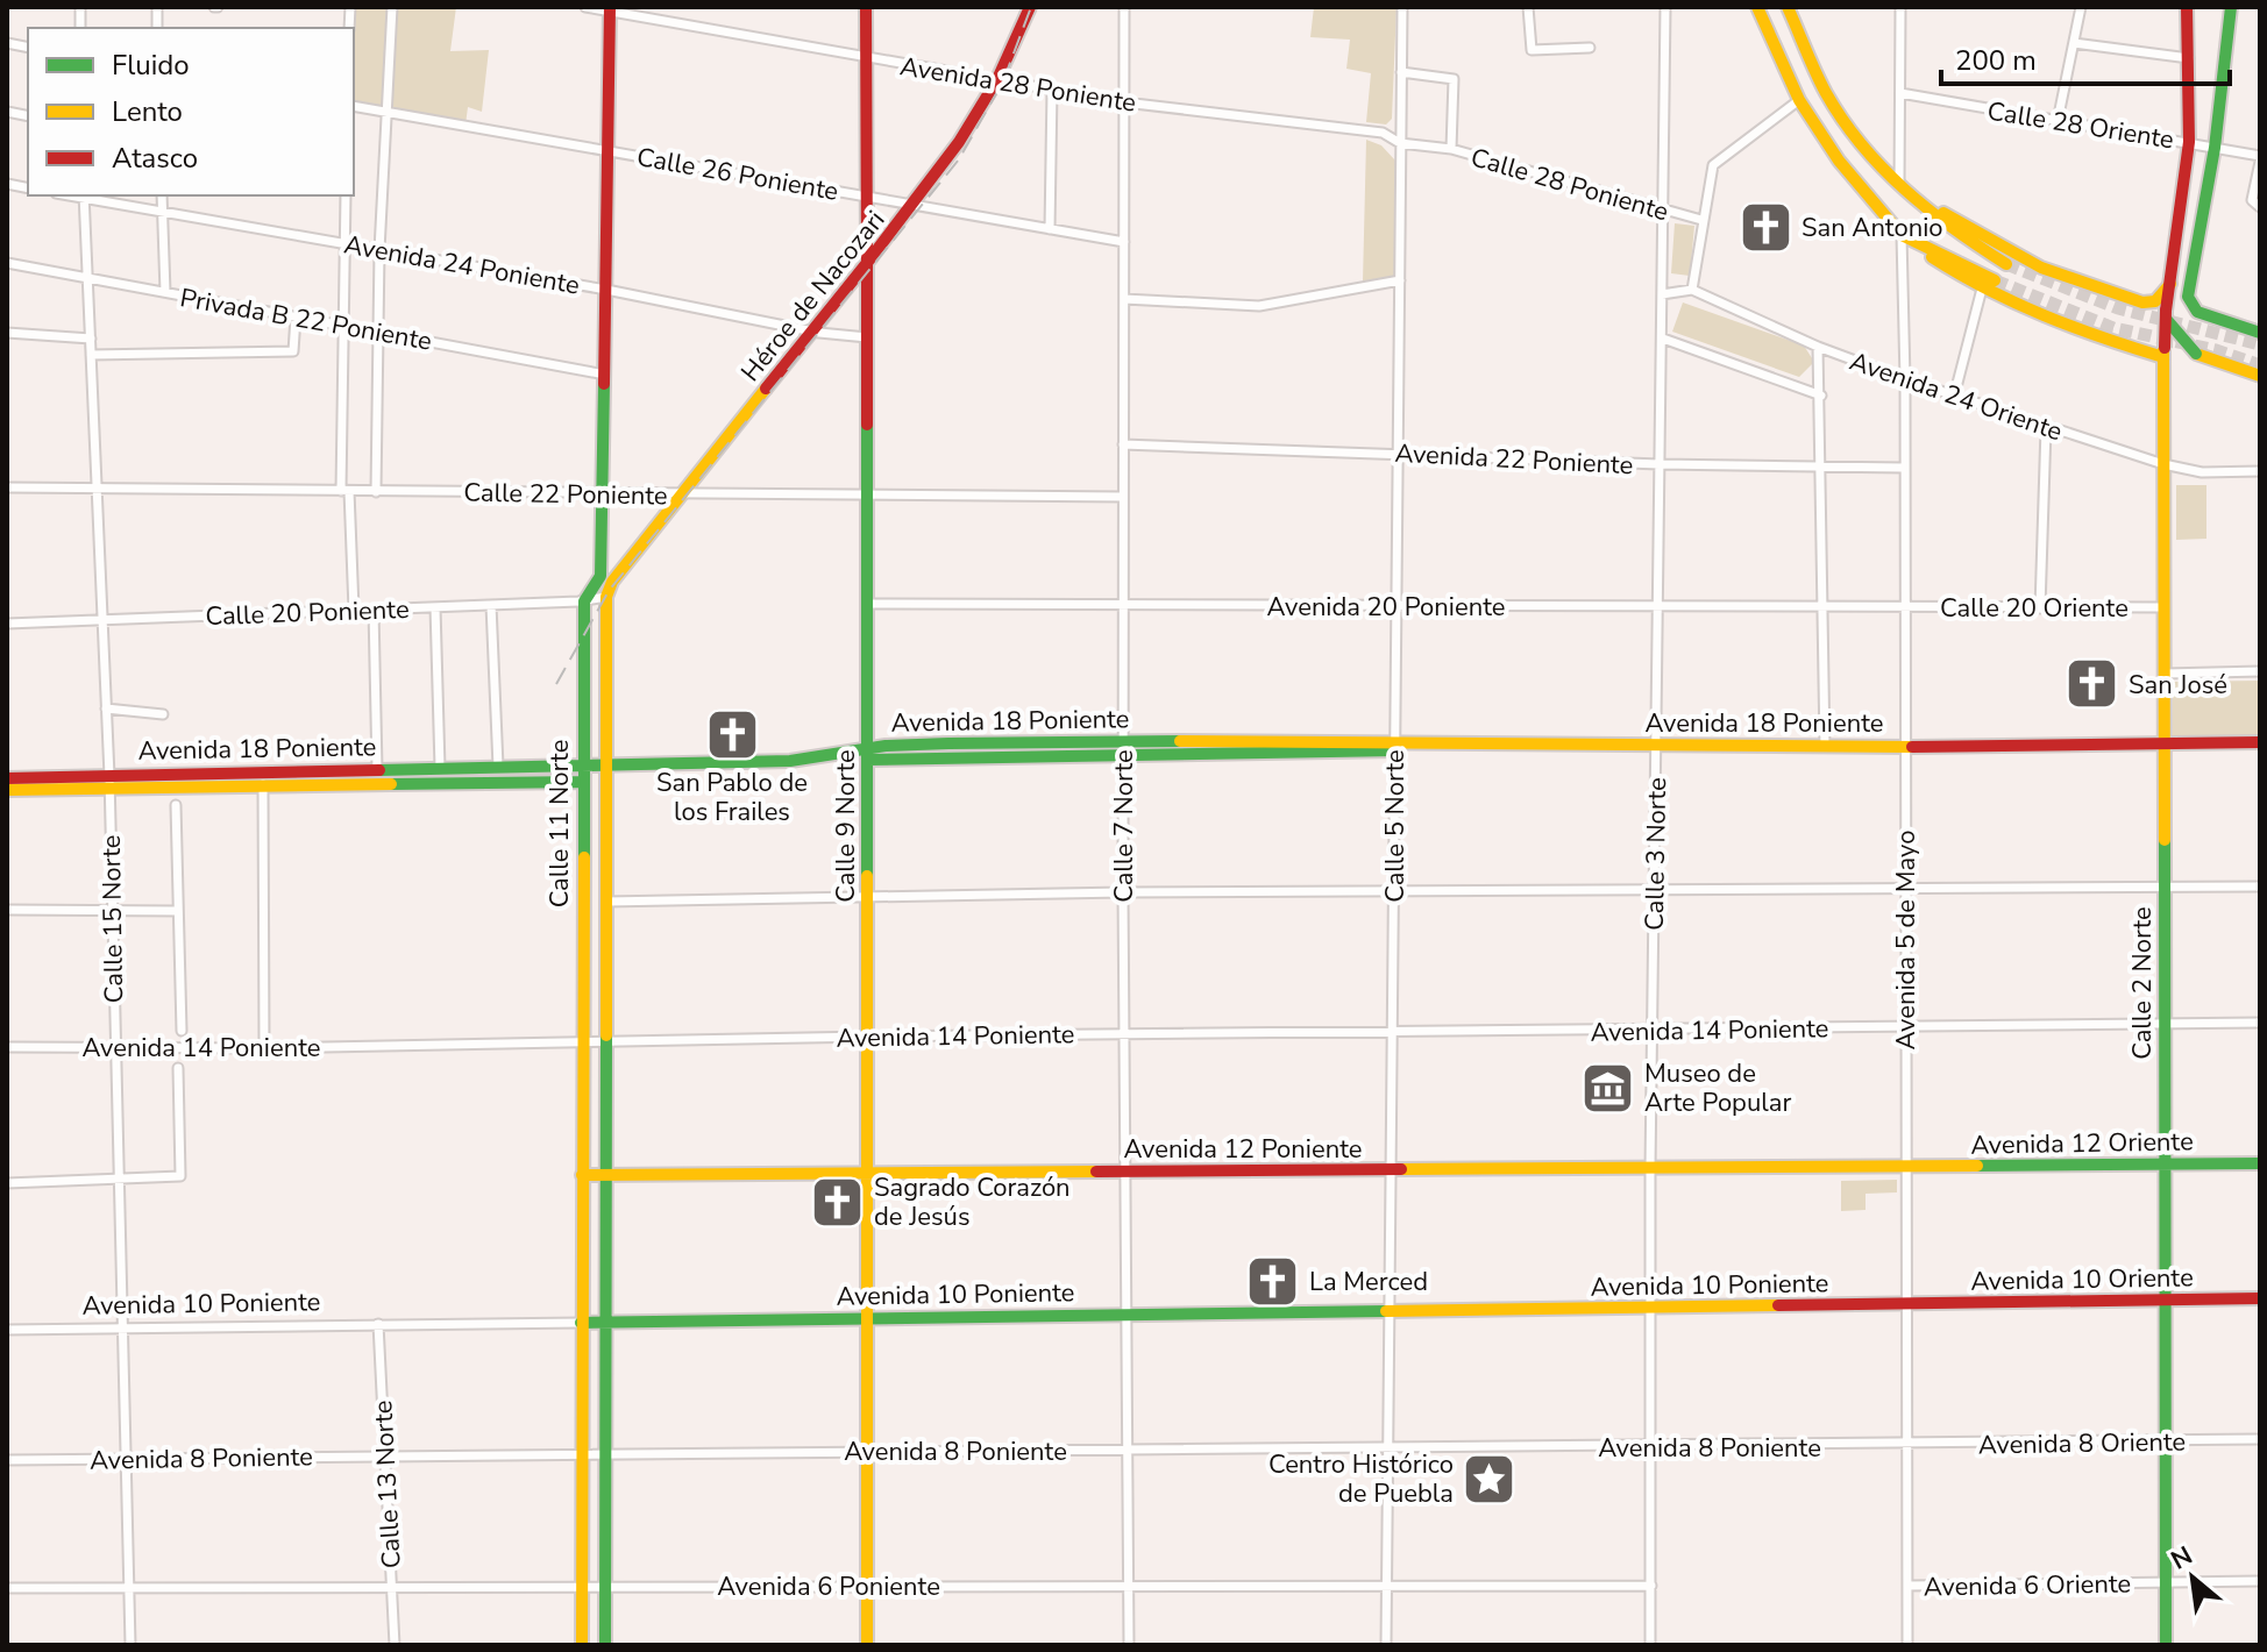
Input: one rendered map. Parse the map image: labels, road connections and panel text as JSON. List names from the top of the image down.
{
  "streets": {
    "main road": [
      "Héroe de Nacozari",
      "Avenida 18 Poniente",
      "Calle 11 Norte",
      "Calle 9 Norte",
      "Calle 2 Norte",
      "Avenida 12 Oriente",
      "Avenida 12 Poniente",
      "Avenida 10 Oriente",
      "Avenida 10 Poniente"
    ],
    "street": [
      "Avenida 28 Poniente",
      "Calle 28 Oriente",
      "Calle 26 Poniente",
      "Calle 28 Poniente",
      "Avenida 24 Poniente",
      "Privada B 22 Poniente",
      "Avenida 24 Oriente",
      "Avenida 22 Poniente",
      "Calle 22 Poniente",
      "Avenida 20 Poniente",
      "Calle 20 Oriente",
      "Calle 20 Poniente",
      "Calle 7 Norte",
      "Calle 5 Norte",
      "Calle 3 Norte",
      "Calle 15 Norte",
      "Avenida 5 de Mayo",
      "Avenida 14 Poniente",
      "Avenida 8 Oriente",
      "Avenida 8 Poniente",
      "Calle 13 Norte",
      "Avenida 6 Oriente",
      "Avenida 6 Poniente"
    ]
  },
  "crossings": [
    ["Avenida 28 Poniente", "Calle 28 Poniente"],
    ["Avenida 28 Poniente", "Héroe de Nacozari"],
    ["Avenida 28 Poniente", "Calle 11 Norte"],
    ["Avenida 28 Poniente", "Calle 9 Norte"],
    ["Avenida 28 Poniente", "Calle 7 Norte"],
    ["Avenida 28 Poniente", "Calle 5 Norte"],
    ["Calle 28 Oriente", "Calle 2 Norte"],
    ["Calle 26 Poniente", "Héroe de Nacozari"],
    ["Calle 26 Poniente", "Calle 11 Norte"],
    ["Calle 26 Poniente", "Calle 9 Norte"],
    ["Calle 26 Poniente", "Calle 7 Norte"],
    ["Calle 28 Poniente", "Calle 5 Norte"],
    ["Calle 28 Poniente", "Calle 3 Norte"],
    ["Avenida 24 Poniente", "Héroe de Nacozari"],
    ["Avenida 24 Poniente", "Calle 11 Norte"],
    ["Avenida 24 Poniente", "Calle 9 Norte"],
    ["Avenida 24 Poniente", "Calle 15 Norte"],
    ["Héroe de Nacozari", "Calle 22 Poniente"],
    ["Héroe de Nacozari", "Calle 20 Poniente"],
    ["Héroe de Nacozari", "Calle 11 Norte"],
    ["Héroe de Nacozari", "Calle 9 Norte"],
    ["Privada B 22 Poniente", "Calle 11 Norte"],
    ["Privada B 22 Poniente", "Calle 15 Norte"],
    ["Avenida 24 Oriente", "Avenida 5 de Mayo"],
    ["Avenida 24 Oriente", "Calle 2 Norte"],
    ["Avenida 22 Poniente", "Calle 7 Norte"],
    ["Avenida 22 Poniente", "Calle 5 Norte"],
    ["Avenida 22 Poniente", "Calle 3 Norte"],
    ["Avenida 22 Poniente", "Avenida 5 de Mayo"],
    ["Calle 22 Poniente", "Calle 11 Norte"],
    ["Calle 22 Poniente", "Calle 9 Norte"],
    ["Calle 22 Poniente", "Calle 7 Norte"],
    ["Calle 22 Poniente", "Calle 15 Norte"],
    ["Avenida 20 Poniente", "Calle 20 Oriente"],
    ["Avenida 20 Poniente", "Calle 9 Norte"],
    ["Avenida 20 Poniente", "Calle 7 Norte"],
    ["Avenida 20 Poniente", "Calle 5 Norte"],
    ["Avenida 20 Poniente", "Calle 3 Norte"],
    ["Avenida 20 Poniente", "Avenida 5 de Mayo"],
    ["Calle 20 Oriente", "Avenida 5 de Mayo"],
    ["Calle 20 Oriente", "Calle 2 Norte"],
    ["Calle 20 Poniente", "Calle 11 Norte"],
    ["Calle 20 Poniente", "Calle 15 Norte"],
    ["Avenida 18 Poniente", "Calle 11 Norte"],
    ["Avenida 18 Poniente", "Calle 9 Norte"],
    ["Avenida 18 Poniente", "Calle 7 Norte"],
    ["Avenida 18 Poniente", "Calle 5 Norte"],
    ["Avenida 18 Poniente", "Calle 3 Norte"],
    ["Avenida 18 Poniente", "Calle 15 Norte"],
    ["Avenida 18 Poniente", "Avenida 5 de Mayo"],
    ["Avenida 18 Poniente", "Calle 2 Norte"],
    ["Calle 11 Norte", "Avenida 14 Poniente"],
    ["Calle 11 Norte", "Avenida 12 Poniente"],
    ["Calle 11 Norte", "Avenida 10 Poniente"],
    ["Calle 11 Norte", "Avenida 8 Poniente"],
    ["Calle 11 Norte", "Avenida 6 Poniente"],
    ["Calle 9 Norte", "Avenida 14 Poniente"],
    ["Calle 9 Norte", "Avenida 12 Poniente"],
    ["Calle 9 Norte", "Avenida 10 Poniente"],
    ["Calle 9 Norte", "Avenida 8 Poniente"],
    ["Calle 9 Norte", "Avenida 6 Poniente"],
    ["Calle 7 Norte", "Avenida 14 Poniente"],
    ["Calle 7 Norte", "Avenida 12 Poniente"],
    ["Calle 7 Norte", "Avenida 10 Poniente"],
    ["Calle 7 Norte", "Avenida 8 Poniente"],
    ["Calle 7 Norte", "Avenida 6 Poniente"],
    ["Calle 5 Norte", "Avenida 14 Poniente"],
    ["Calle 5 Norte", "Avenida 12 Poniente"],
    ["Calle 5 Norte", "Avenida 10 Poniente"],
    ["Calle 5 Norte", "Avenida 8 Poniente"],
    ["Calle 5 Norte", "Avenida 6 Poniente"],
    ["Calle 3 Norte", "Avenida 14 Poniente"],
    ["Calle 3 Norte", "Avenida 12 Poniente"],
    ["Calle 3 Norte", "Avenida 10 Poniente"],
    ["Calle 3 Norte", "Avenida 8 Poniente"],
    ["Calle 3 Norte", "Avenida 6 Poniente"],
    ["Calle 15 Norte", "Avenida 14 Poniente"],
    ["Calle 15 Norte", "Avenida 10 Poniente"],
    ["Calle 15 Norte", "Avenida 8 Poniente"],
    ["Calle 15 Norte", "Avenida 6 Poniente"],
    ["Avenida 5 de Mayo", "Avenida 14 Poniente"],
    ["Avenida 5 de Mayo", "Avenida 12 Oriente"],
    ["Avenida 5 de Mayo", "Avenida 12 Poniente"],
    ["Avenida 5 de Mayo", "Avenida 10 Oriente"],
    ["Avenida 5 de Mayo", "Avenida 10 Poniente"],
    ["Avenida 5 de Mayo", "Avenida 8 Oriente"],
    ["Avenida 5 de Mayo", "Avenida 8 Poniente"],
    ["Avenida 5 de Mayo", "Avenida 6 Oriente"],
    ["Calle 2 Norte", "Avenida 14 Poniente"],
    ["Calle 2 Norte", "Avenida 12 Oriente"],
    ["Calle 2 Norte", "Avenida 10 Oriente"],
    ["Calle 2 Norte", "Avenida 8 Oriente"],
    ["Calle 2 Norte", "Avenida 6 Oriente"],
    ["Avenida 12 Oriente", "Avenida 12 Poniente"],
    ["Avenida 10 Oriente", "Avenida 10 Poniente"],
    ["Avenida 10 Poniente", "Calle 13 Norte"],
    ["Avenida 8 Oriente", "Avenida 8 Poniente"],
    ["Avenida 8 Poniente", "Calle 13 Norte"],
    ["Calle 13 Norte", "Avenida 6 Poniente"]
  ],
  "places": {
    "church": [
      "San Antonio",
      "San José",
      "San Pablo de los Frailes",
      "Sagrado Corazón de Jesús",
      "La Merced"
    ],
    "museum": ["Museo de Arte Popular"],
    "place": ["Centro Histórico de Puebla"]
  },
  "legend": ["Fluido", "Lento", "Atasco"],
  "scale_bar": "200 m",
  "north": "top left"
}
